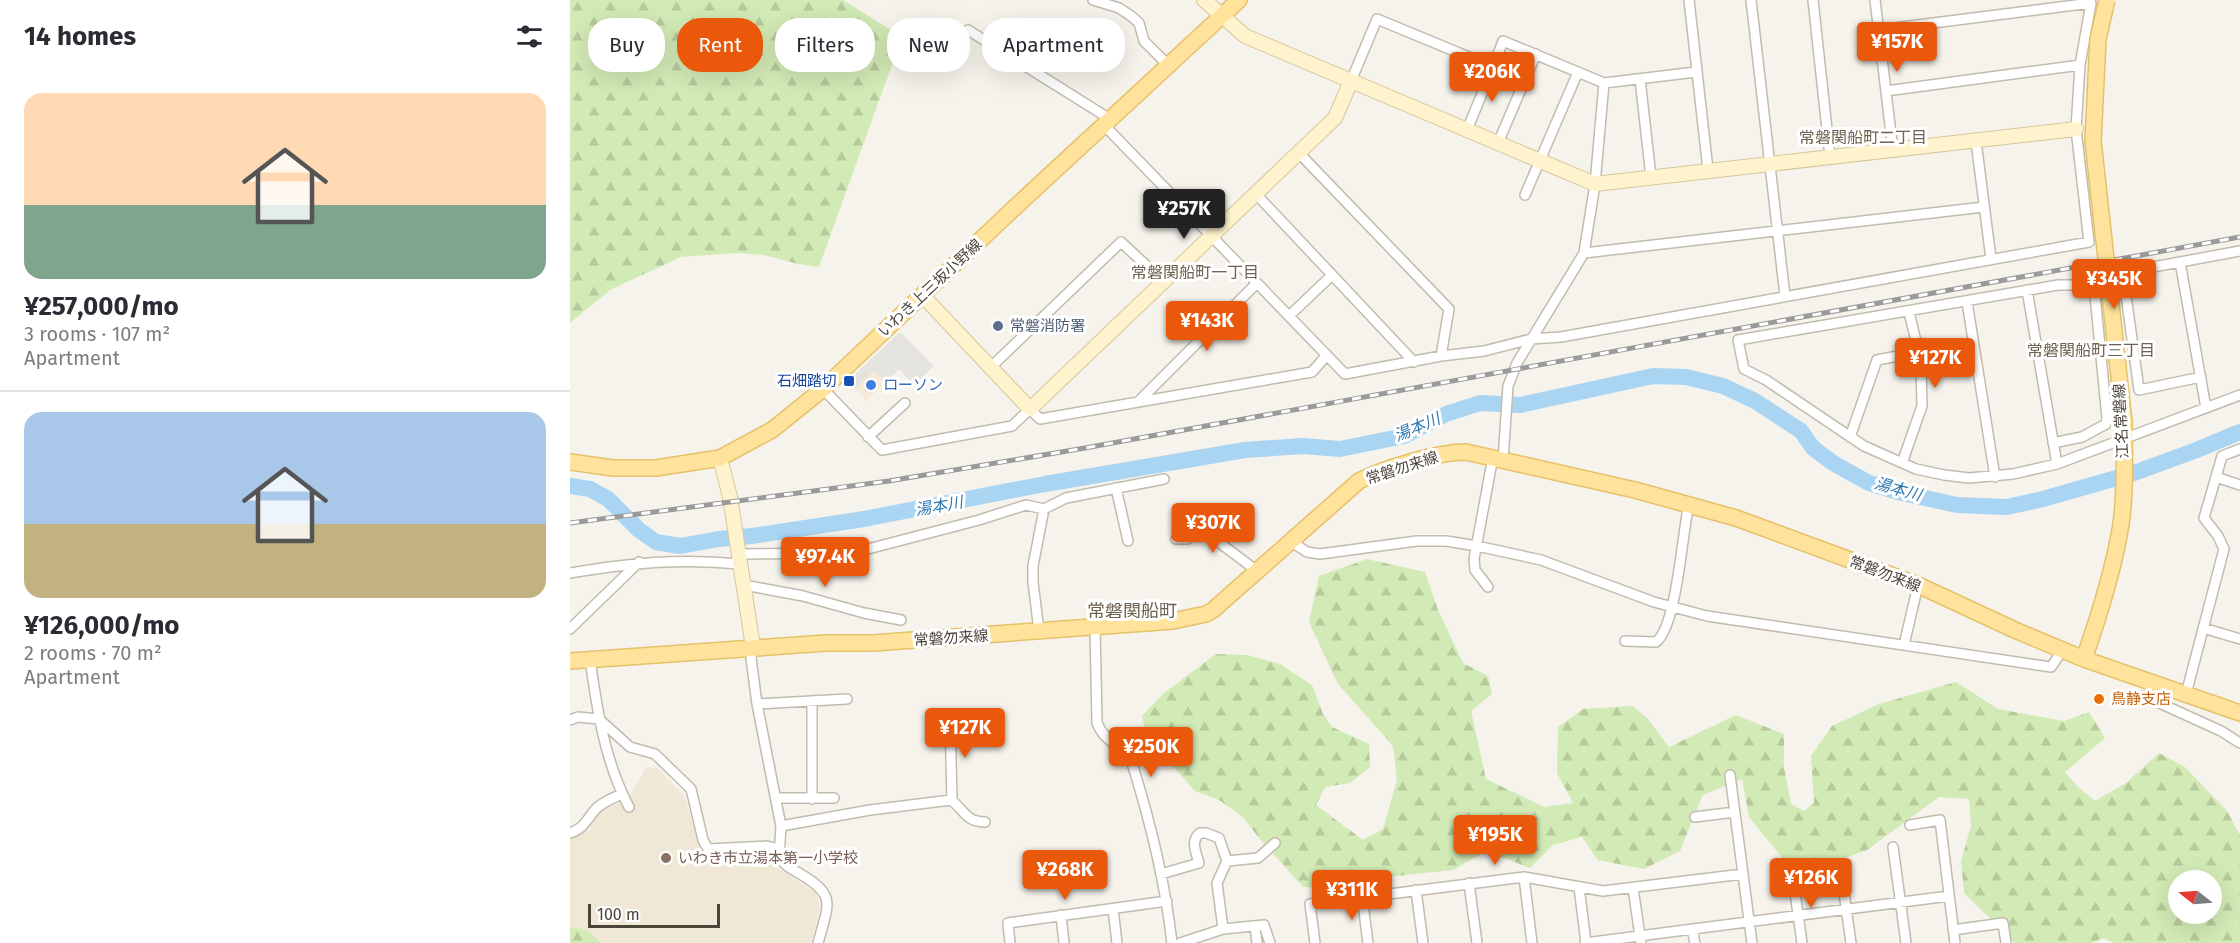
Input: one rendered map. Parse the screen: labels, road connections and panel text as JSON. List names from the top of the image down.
{
  "streets": {
    "main road": ["いわき上三坂小野線", "江名常磐線", "常磐勿来線"]
  },
  "crossings": [
    ["江名常磐線", "常磐勿来線"]
  ],
  "districts": [
    "常磐関船町二丁目",
    "常磐関船町一丁目",
    "常磐関船町三丁目",
    "常磐関船町"
  ],
  "water": ["湯本川"],
  "places": {
    "other": [
      "常磐消防署",
      "ローソン",
      "鳥静支店",
      "いわき市立湯本第一小学校"
    ],
    "transit": ["石畑踏切"]
  },
  "scale_bar": "100 m",
  "north": "left",
  "page": {
    "heading": "14 homes",
    "chip": [
      "Buy",
      "Rent",
      "Filters",
      "New",
      "Apartment"
    ],
    "price": [
      "¥157K",
      "¥206K",
      "¥257K",
      "¥345K",
      "¥143K",
      "¥127K",
      "¥307K",
      "¥97.4K",
      "¥127K",
      "¥250K",
      "¥195K",
      "¥268K",
      "¥126K",
      "¥311K"
    ],
    "list": [
      {
        "name": "¥257,000/mo",
        "note": "3 rooms · 107 m² · Apartment"
      },
      {
        "name": "¥126,000/mo",
        "note": "2 rooms · 70 m² · Apartment"
      }
    ],
    "scale": "100 m"
  }
}
